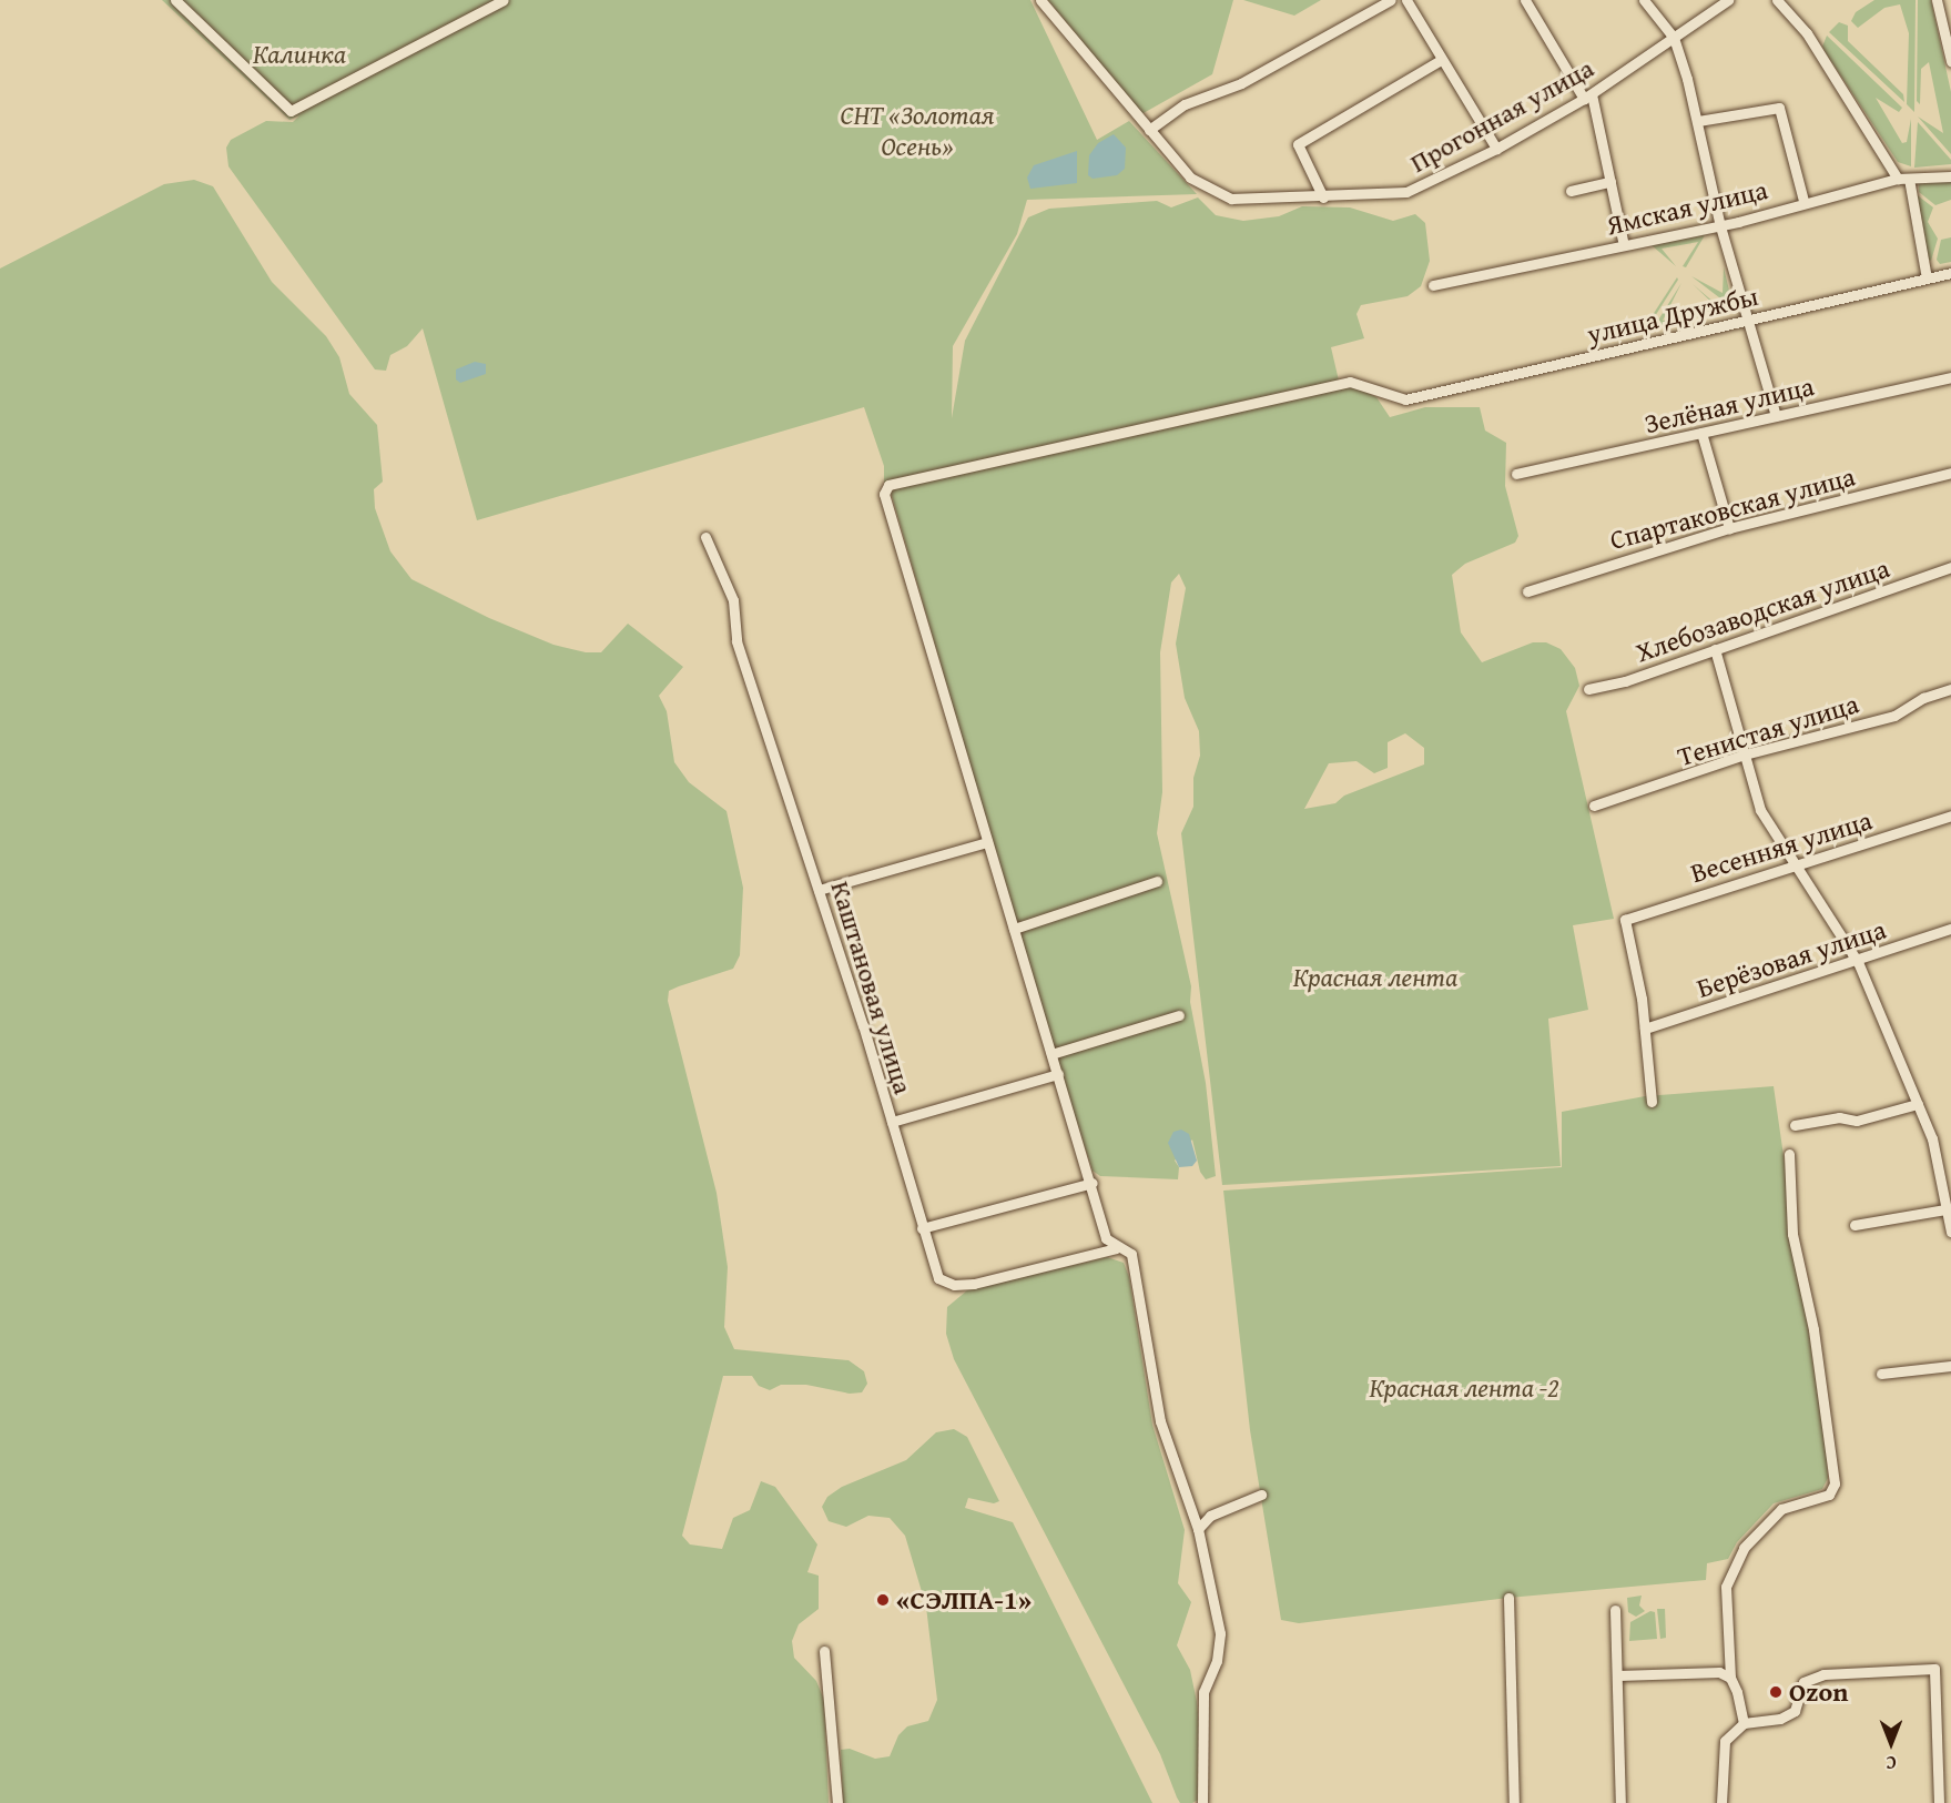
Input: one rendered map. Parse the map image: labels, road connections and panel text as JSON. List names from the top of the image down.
{
  "streets": {
    "street": [
      "Прогонная улица",
      "Ямская улица",
      "улица Дружбы",
      "Зелёная улица",
      "Спартаковская улица",
      "Хлебозаводская улица",
      "Тенистая улица",
      "Весенняя улица",
      "Берёзовая улица",
      "Каштановая улица"
    ]
  },
  "crossings": [
    ["Весенняя улица", "Берёзовая улица"]
  ],
  "parks": [
    "Калинка",
    "СНТ «Золотая Осень»",
    "Красная лента",
    "Красная лента -2"
  ],
  "places": ["«СЭЛПА-1»", "Ozon"],
  "north": "bottom"
}
